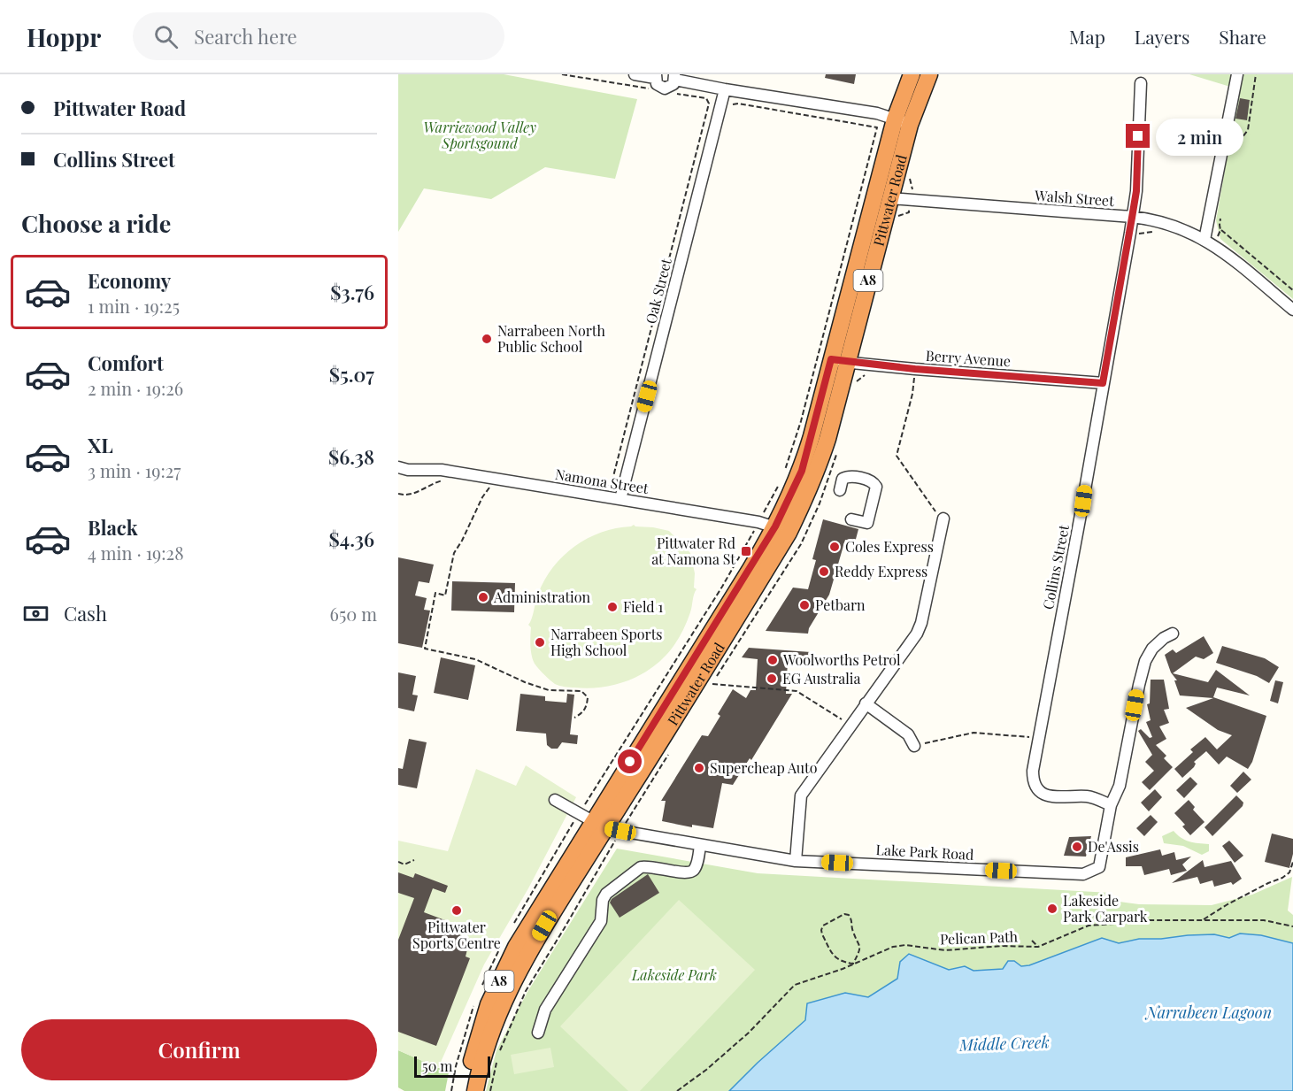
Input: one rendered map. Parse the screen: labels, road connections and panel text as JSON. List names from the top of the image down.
{
  "streets": {
    "highway": ["Pittwater Road", "A8"],
    "street": [
      "Walsh Street",
      "Oak Street",
      "Berry Avenue",
      "Namona Street",
      "Collins Street",
      "Lake Park Road"
    ],
    "path": ["Pelican Path"]
  },
  "crossings": [
    ["Walsh Street", "Pittwater Road"],
    ["Walsh Street", "Collins Street"],
    ["Pittwater Road", "Berry Avenue"],
    ["Pittwater Road", "Namona Street"],
    ["Pittwater Road", "Lake Park Road"],
    ["Oak Street", "Namona Street"],
    ["Berry Avenue", "Collins Street"],
    ["Collins Street", "Lake Park Road"]
  ],
  "water": ["Narrabeen Lagoon", "Middle Creek"],
  "parks": ["Warriewood Valley Sportsgound", "Lakeside Park"],
  "places": {
    "other": [
      "Narrabeen North Public School",
      "Coles Express",
      "Reddy Express",
      "Administration",
      "Petbarn",
      "Field 1",
      "Narrabeen Sports High School",
      "Woolworths Petrol",
      "EG Australia",
      "Supercheap Auto",
      "De'Assis",
      "Lakeside Park Carpark",
      "Pittwater Sports Centre"
    ],
    "transit": ["Pittwater Rd at Namona St"]
  },
  "scale_bar": "50 m",
  "page": {
    "header": "Hoppr",
    "search": "Search here",
    "nav": ["Map", "Layers", "Share"],
    "banner": ["Pittwater Road", "Collins Street"],
    "bubble": "2 min",
    "heading": "Choose a ride",
    "list": [
      {
        "name": "Economy",
        "note": "1 min · 19:25",
        "value": "$3.76"
      },
      {
        "name": "Comfort",
        "note": "2 min · 19:26",
        "value": "$5.07"
      },
      {
        "name": "XL",
        "note": "3 min · 19:27",
        "value": "$6.38"
      },
      {
        "name": "Black",
        "note": "4 min · 19:28",
        "value": "$4.36"
      }
    ],
    "pay": ["Cash", "650 m"],
    "buttons": "Confirm",
    "scale": "50 m"
  }
}
